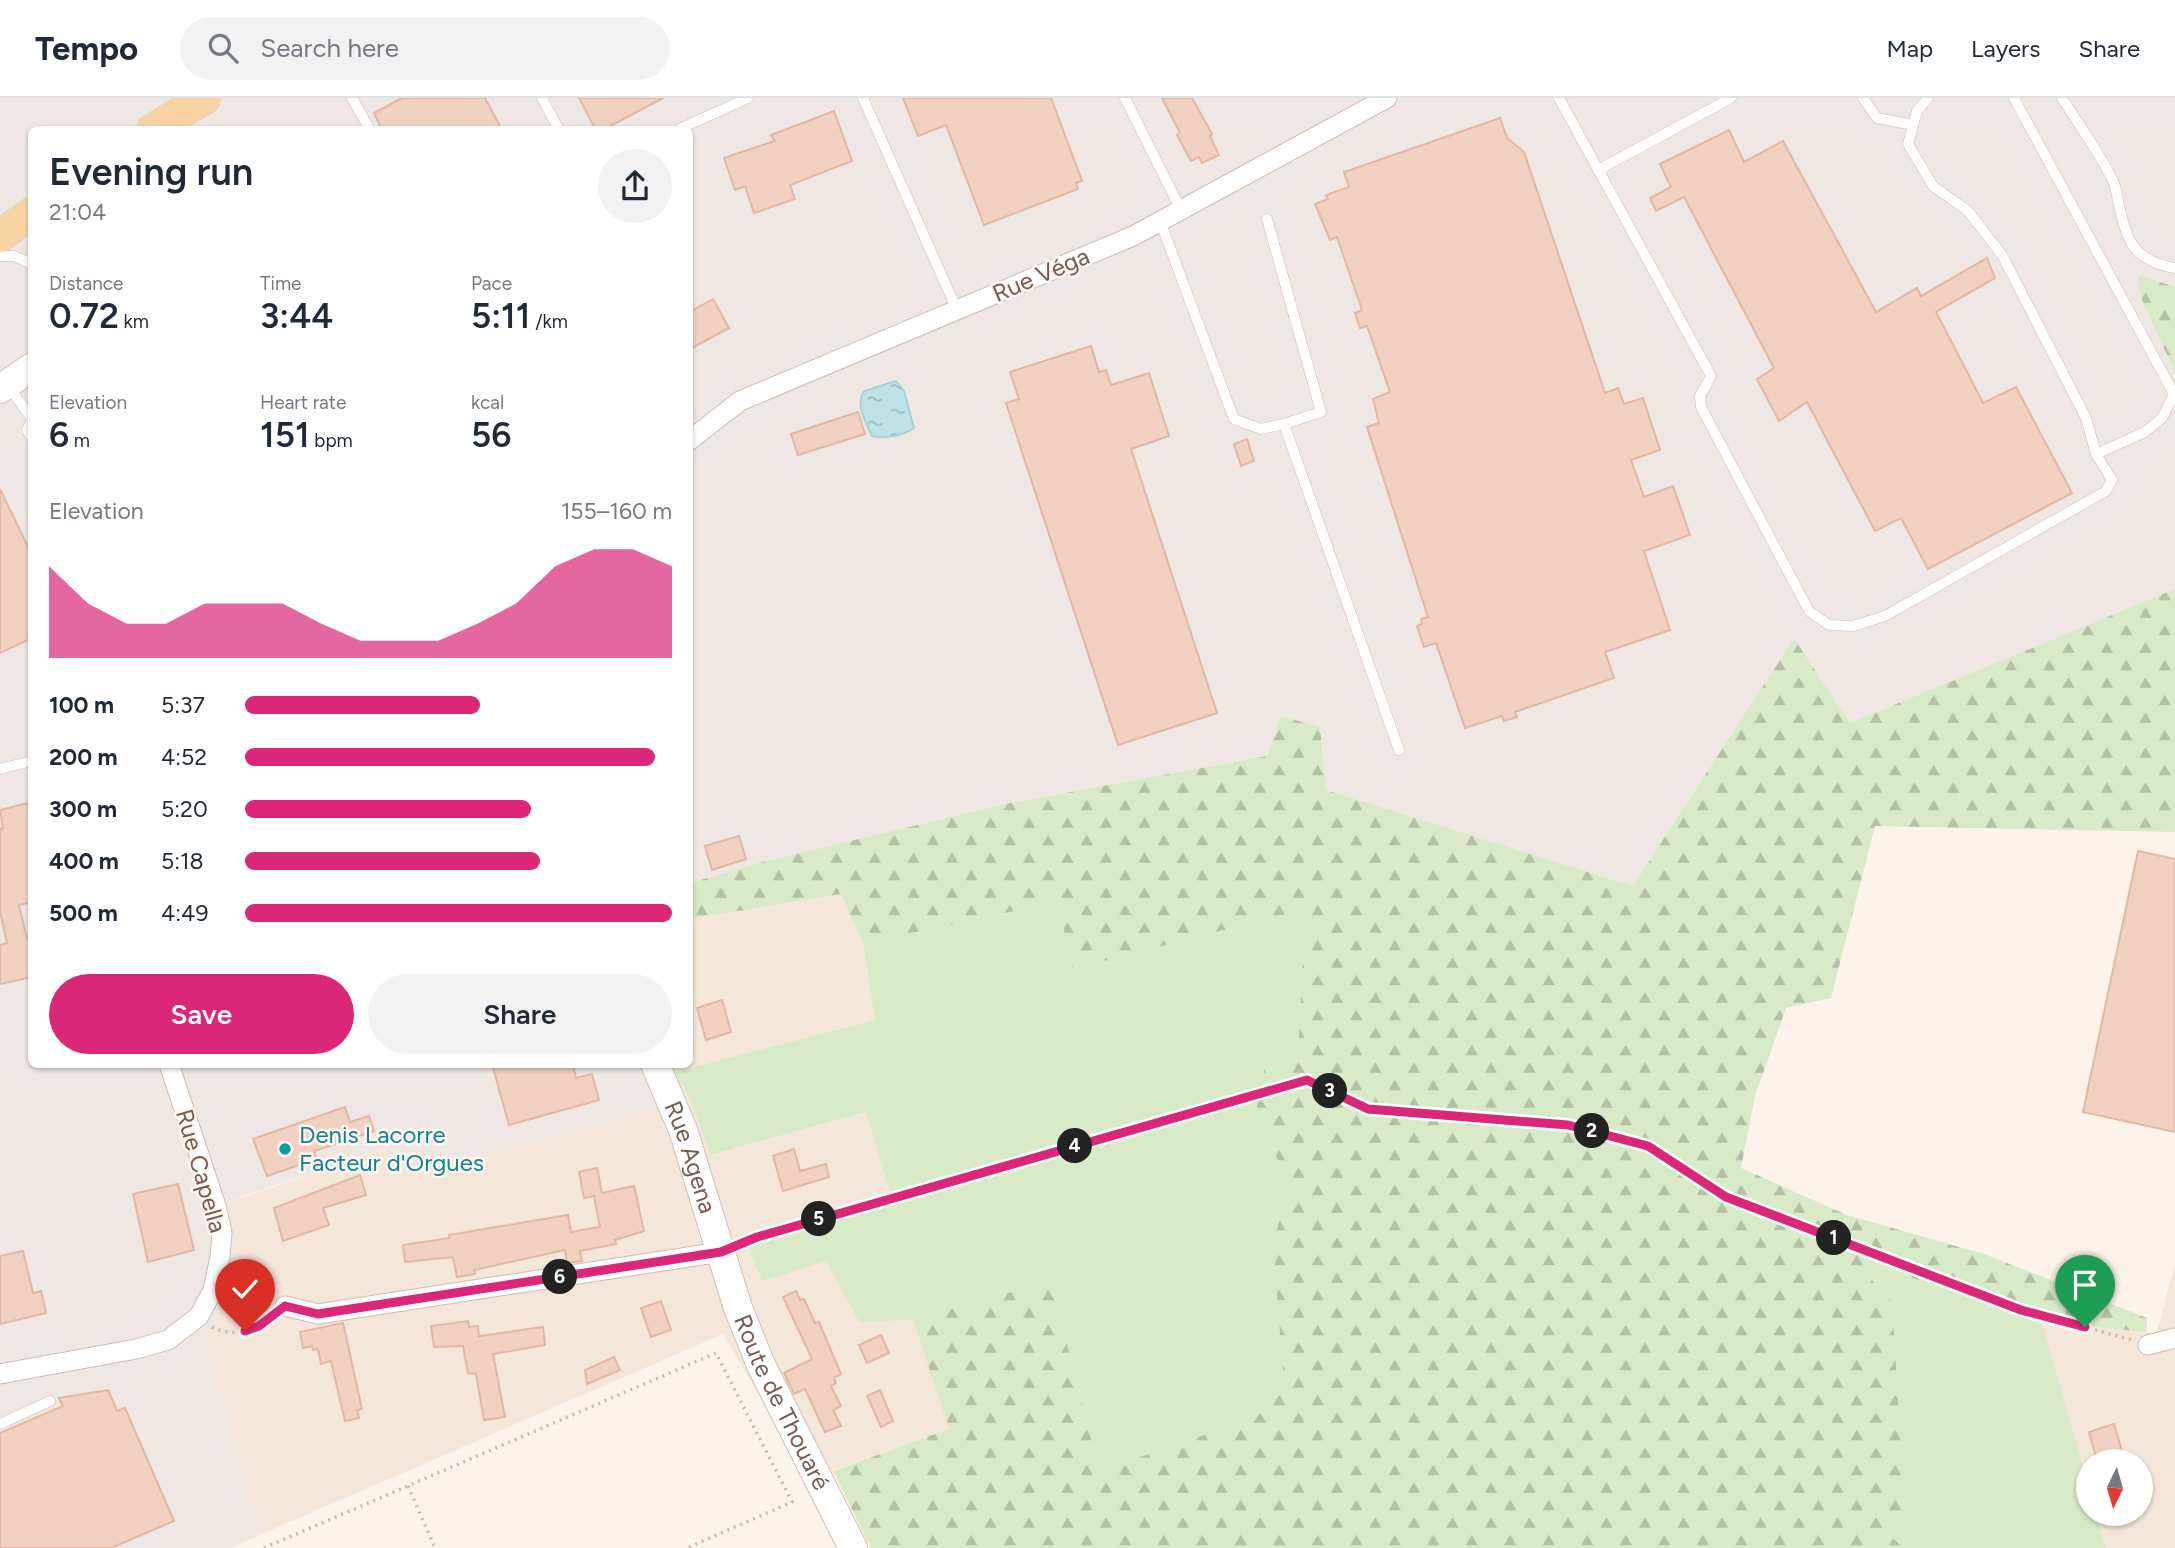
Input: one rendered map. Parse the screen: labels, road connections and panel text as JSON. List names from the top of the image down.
{
  "streets": {
    "main road": ["Rue Agena", "Route de Thouaré"],
    "street": ["Rue Véga", "Rue Capella"]
  },
  "crossings": [
    ["Rue Agena", "Route de Thouaré"]
  ],
  "places": ["Denis Lacorre Facteur d'Orgues"],
  "north": "bottom",
  "page": {
    "header": "Tempo",
    "search": "Search here",
    "nav": ["Map", "Layers", "Share"],
    "heading": ["Evening run", "21:04"],
    "stats": [
      ["Distance", "0.72 km"],
      ["Time", "3:44"],
      ["Pace", "5:11 /km"],
      ["Elevation", "6 m"],
      ["Heart rate", "151 bpm"],
      ["kcal", "56"]
    ],
    "chart": ["Elevation", "155–160 m"],
    "list": [
      {
        "name": "100 m",
        "note": "5:37"
      },
      {
        "name": "200 m",
        "note": "4:52"
      },
      {
        "name": "300 m",
        "note": "5:20"
      },
      {
        "name": "400 m",
        "note": "5:18"
      },
      {
        "name": "500 m",
        "note": "4:49"
      }
    ],
    "buttons": ["Save", "Share"],
    "pins": [
      "3",
      "2",
      "4",
      "5",
      "1",
      "6"
    ]
  }
}
